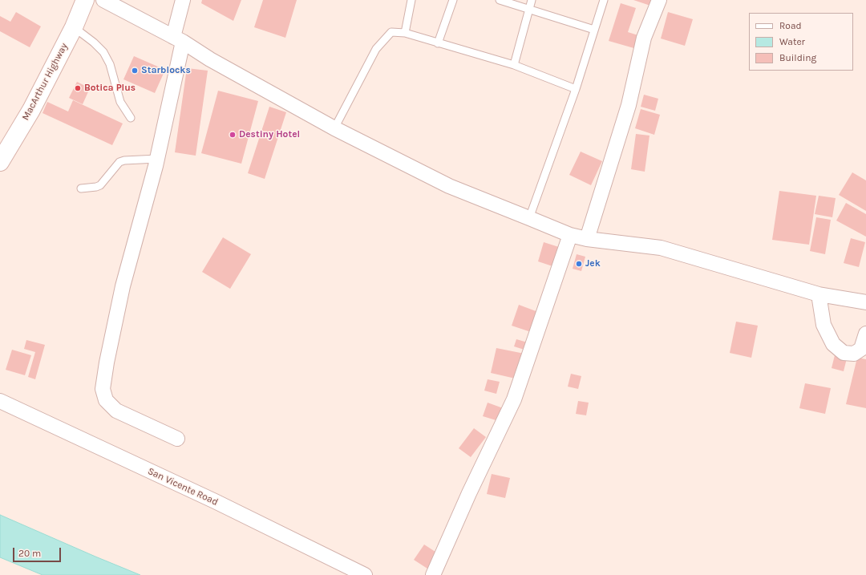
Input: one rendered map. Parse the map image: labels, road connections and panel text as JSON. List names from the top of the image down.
{
  "streets": {
    "main road": ["MacArthur Highway"],
    "street": ["San Vicente Road"]
  },
  "places": [
    "Starblocks",
    "Botica Plus",
    "Destiny Hotel",
    "Jek"
  ],
  "legend": ["Road", "Water", "Building"],
  "scale_bar": "20 m"
}
